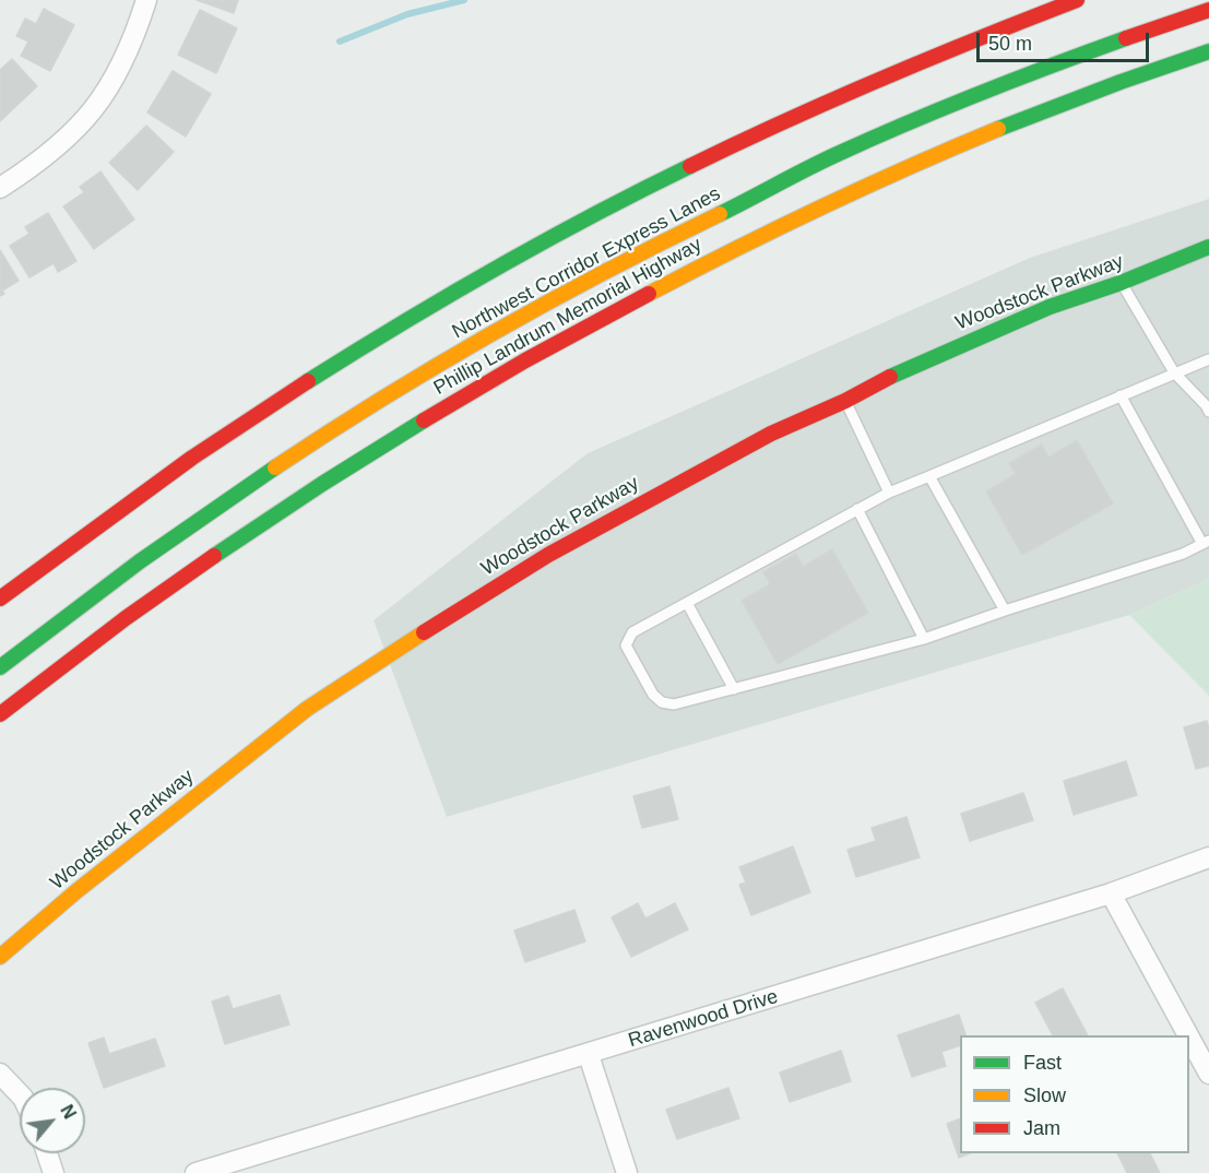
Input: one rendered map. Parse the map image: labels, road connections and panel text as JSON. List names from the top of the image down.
{
  "streets": {
    "main road": ["Northwest Corridor Express Lanes", "Woodstock Parkway", "Phillip Landrum Memorial Highway"],
    "street": ["Ravenwood Drive"]
  },
  "legend": ["Fast", "Slow", "Jam"],
  "scale_bar": "50 m",
  "north": "top right"
}
